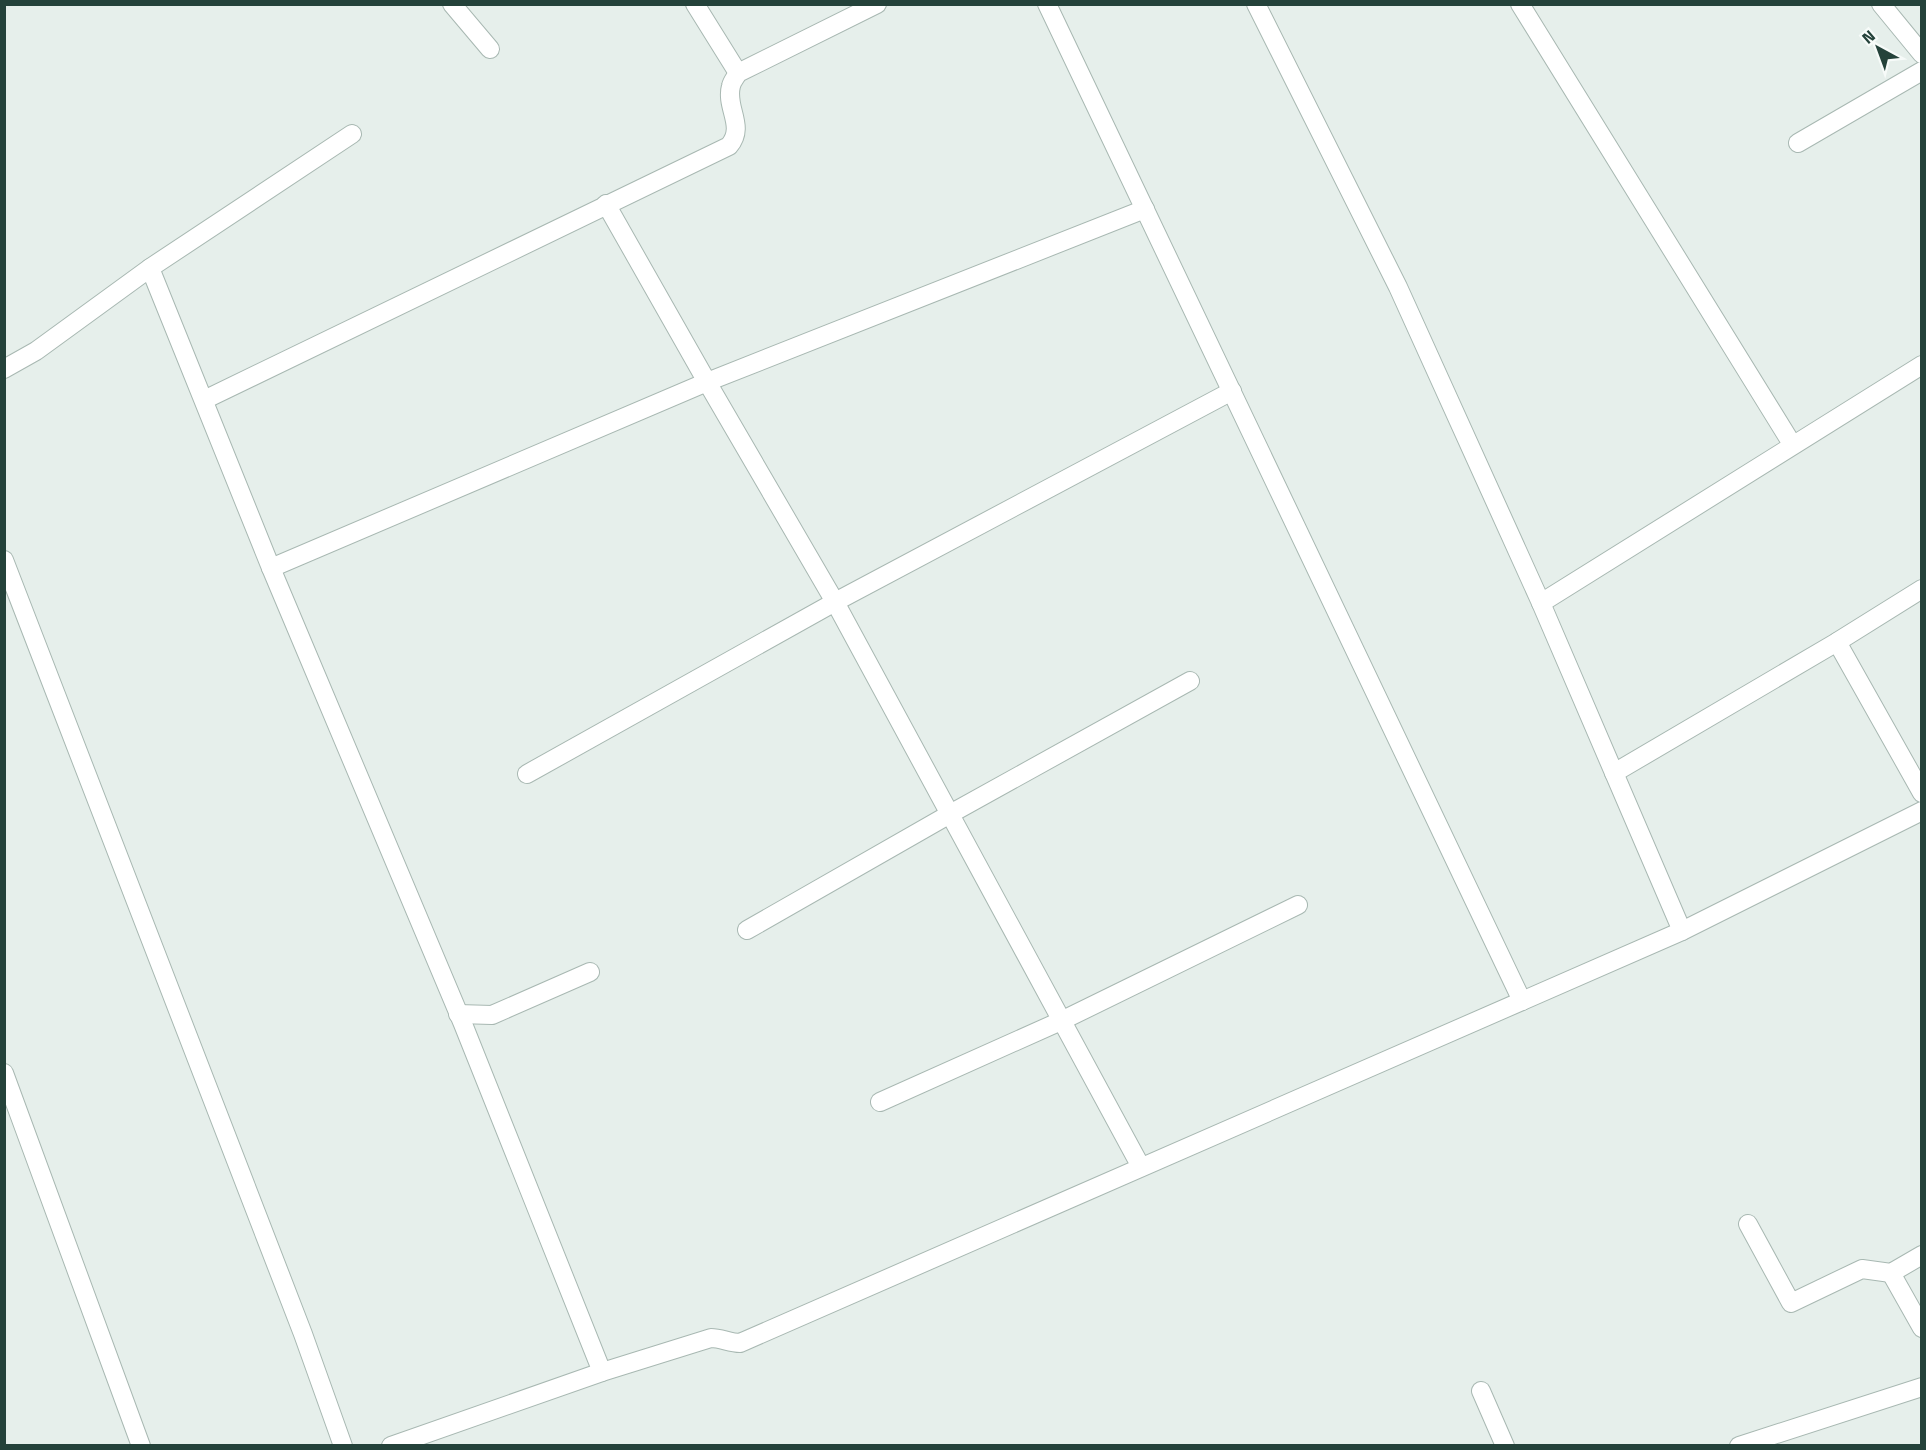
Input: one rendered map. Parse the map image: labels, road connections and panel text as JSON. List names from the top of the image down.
{
  "north": "top left"
}
